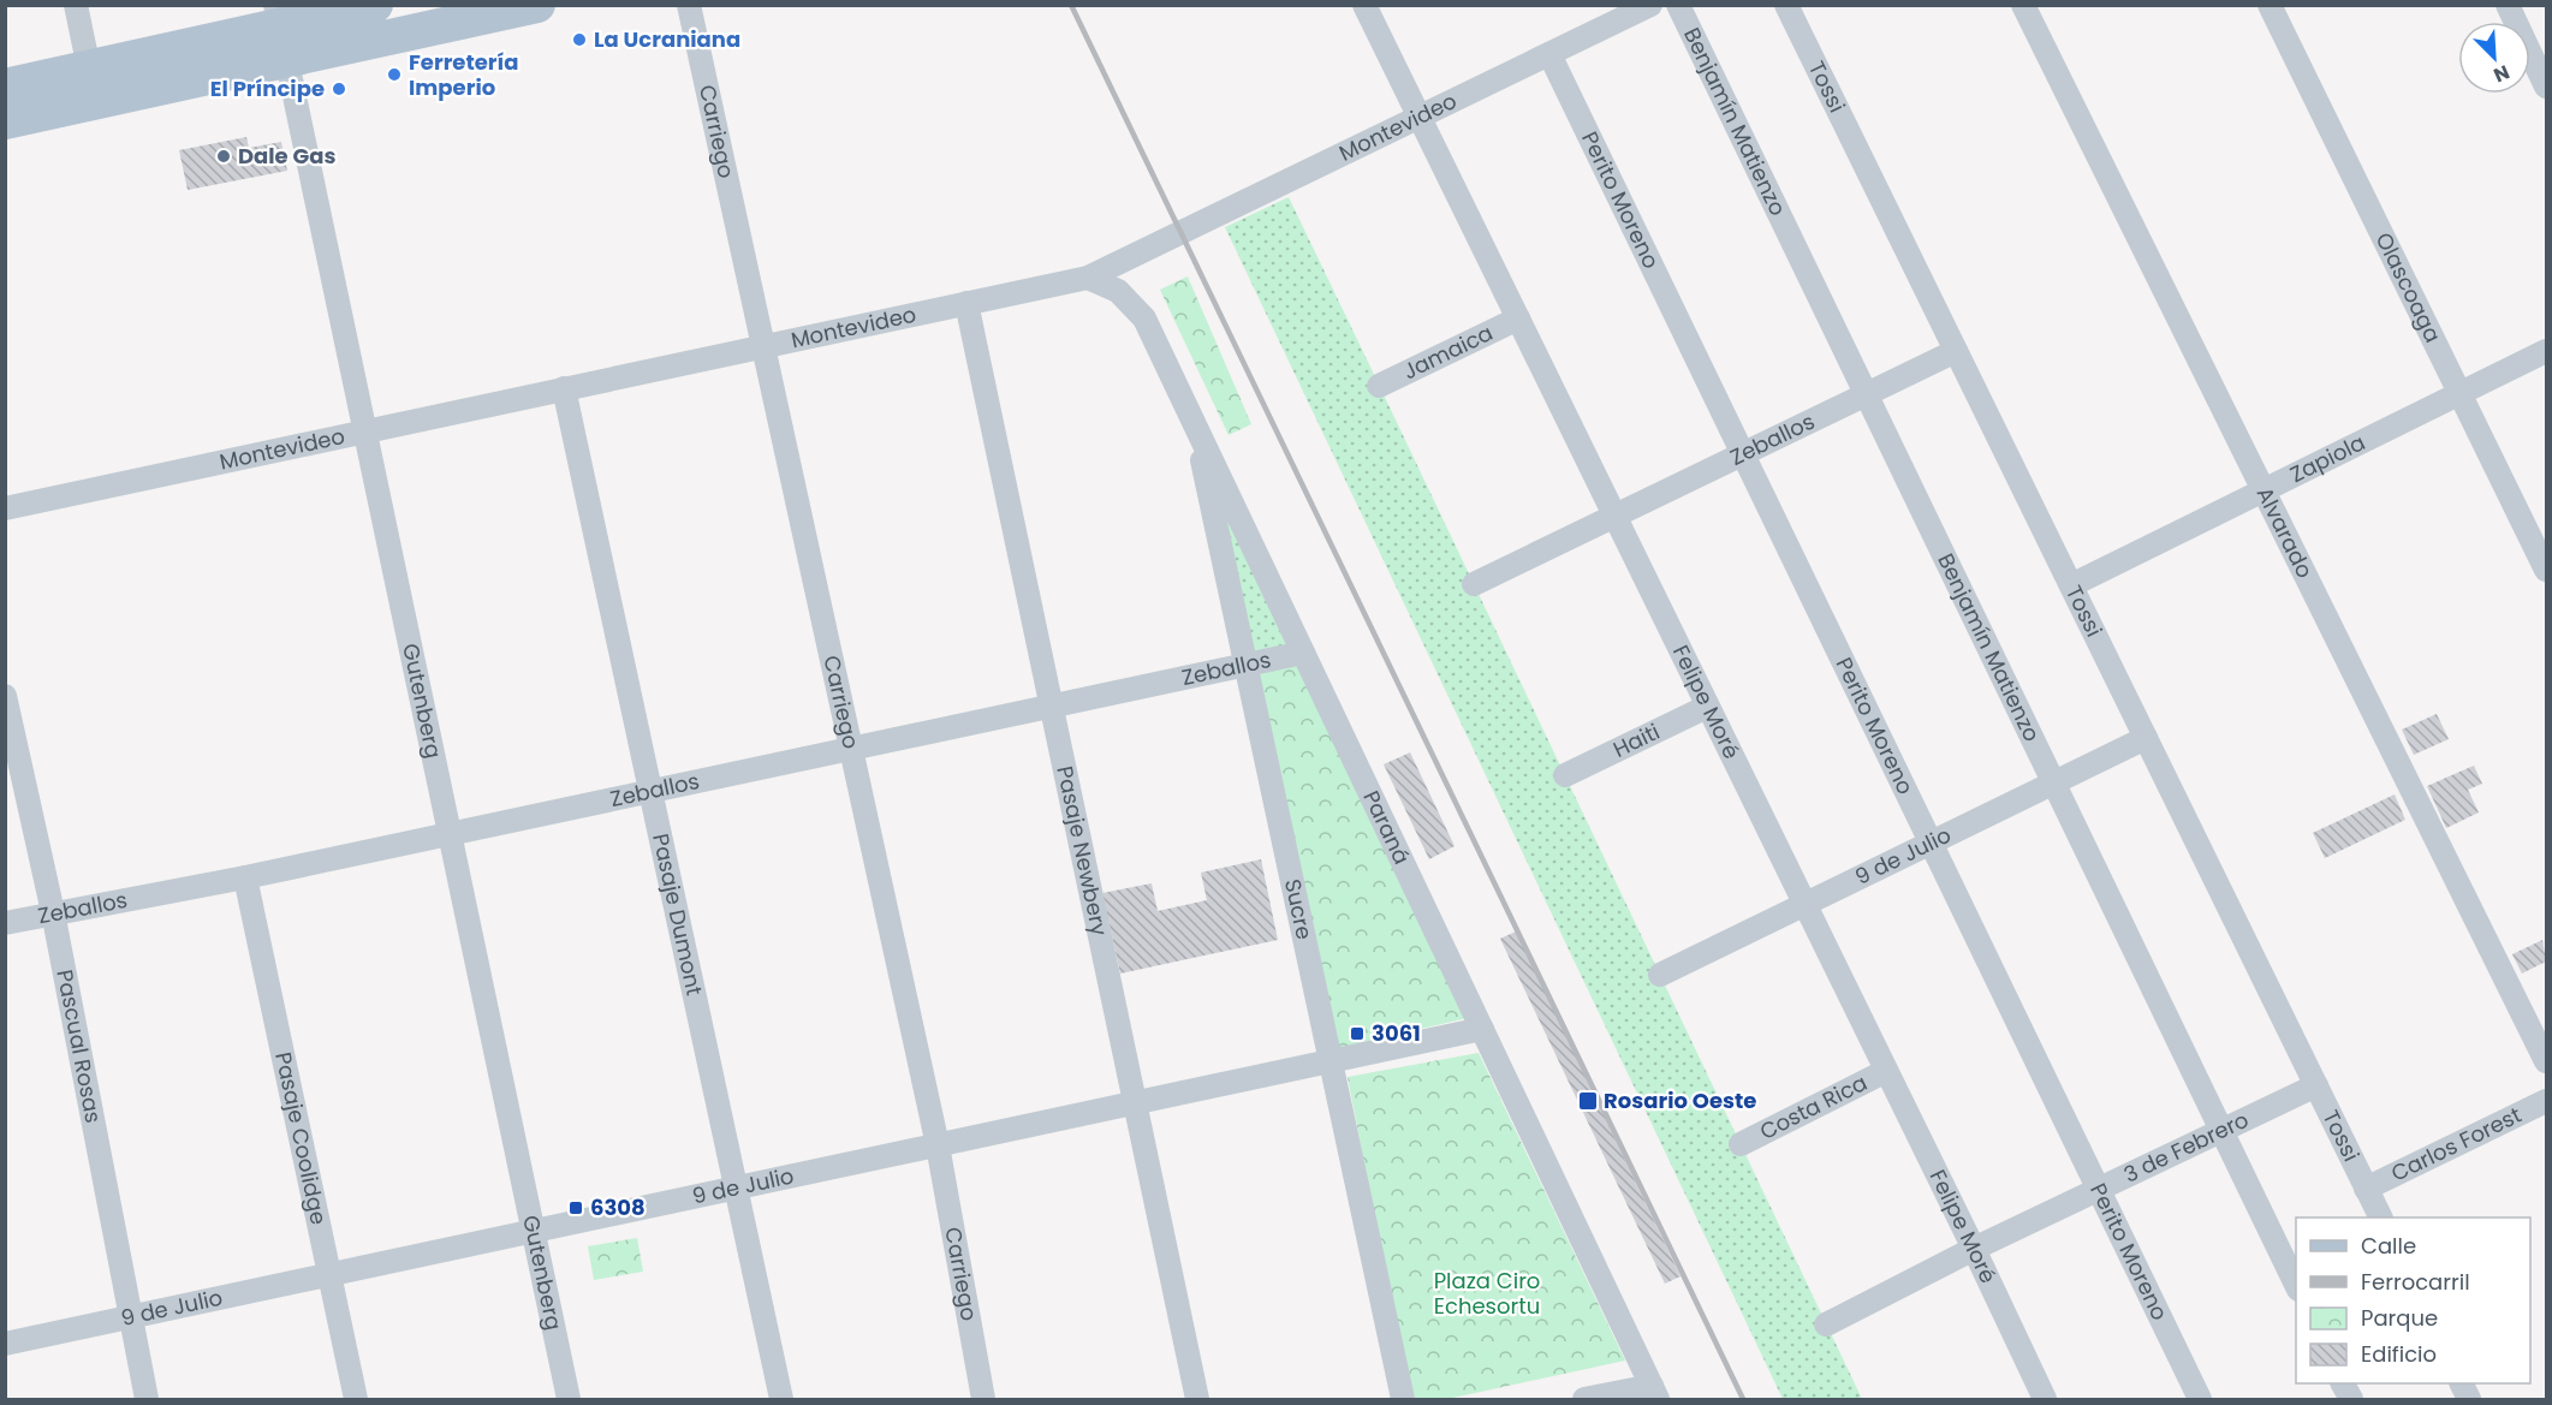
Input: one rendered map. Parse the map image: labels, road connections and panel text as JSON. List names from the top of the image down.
{
  "streets": {
    "street": [
      "Tossi",
      "Benjamín Matienzo",
      "Montevideo",
      "Carriego",
      "Perito Moreno",
      "Olascoaga",
      "Jamaica",
      "Zeballos",
      "Zapiola",
      "Alvarado",
      "Felipe Moré",
      "Gutenberg",
      "Haiti",
      "Paraná",
      "Pasaje Newbery",
      "9 de Julio",
      "Sucre",
      "Pasaje Dumont",
      "Pascual Rosas",
      "Costa Rica",
      "Pasaje Coolidge",
      "Carlos Forest",
      "3 de Febrero"
    ]
  },
  "crossings": [
    ["Tossi", "Zeballos"],
    ["Tossi", "Zapiola"],
    ["Tossi", "9 de Julio"],
    ["Tossi", "Carlos Forest"],
    ["Tossi", "3 de Febrero"],
    ["Benjamín Matienzo", "Zeballos"],
    ["Benjamín Matienzo", "9 de Julio"],
    ["Benjamín Matienzo", "3 de Febrero"],
    ["Montevideo", "Carriego"],
    ["Montevideo", "Perito Moreno"],
    ["Montevideo", "Felipe Moré"],
    ["Montevideo", "Gutenberg"],
    ["Montevideo", "Paraná"],
    ["Montevideo", "Pasaje Newbery"],
    ["Montevideo", "Pasaje Dumont"],
    ["Carriego", "Zeballos"],
    ["Carriego", "9 de Julio"],
    ["Perito Moreno", "Zeballos"],
    ["Perito Moreno", "9 de Julio"],
    ["Perito Moreno", "3 de Febrero"],
    ["Olascoaga", "Zapiola"],
    ["Jamaica", "Felipe Moré"],
    ["Zeballos", "Felipe Moré"],
    ["Zeballos", "Gutenberg"],
    ["Zeballos", "Paraná"],
    ["Zeballos", "Pasaje Newbery"],
    ["Zeballos", "Sucre"],
    ["Zeballos", "Pasaje Dumont"],
    ["Zeballos", "Pascual Rosas"],
    ["Zeballos", "Pasaje Coolidge"],
    ["Zapiola", "Alvarado"],
    ["Felipe Moré", "Haiti"],
    ["Felipe Moré", "9 de Julio"],
    ["Felipe Moré", "Costa Rica"],
    ["Felipe Moré", "3 de Febrero"],
    ["Gutenberg", "9 de Julio"],
    ["Paraná", "9 de Julio"],
    ["Paraná", "Sucre"],
    ["Pasaje Newbery", "9 de Julio"],
    ["9 de Julio", "Sucre"],
    ["9 de Julio", "Pasaje Dumont"],
    ["9 de Julio", "Pascual Rosas"],
    ["9 de Julio", "Pasaje Coolidge"]
  ],
  "parks": ["Plaza Ciro Echesortu"],
  "places": {
    "other": [
      "La Ucraniana",
      "Ferretería Imperio",
      "El Príncipe",
      "Dale Gas"
    ],
    "transit": ["3061", "Rosario Oeste", "6308"]
  },
  "legend": [
    "Calle",
    "Ferrocarril",
    "Parque",
    "Edificio"
  ],
  "north": "bottom right"
}
